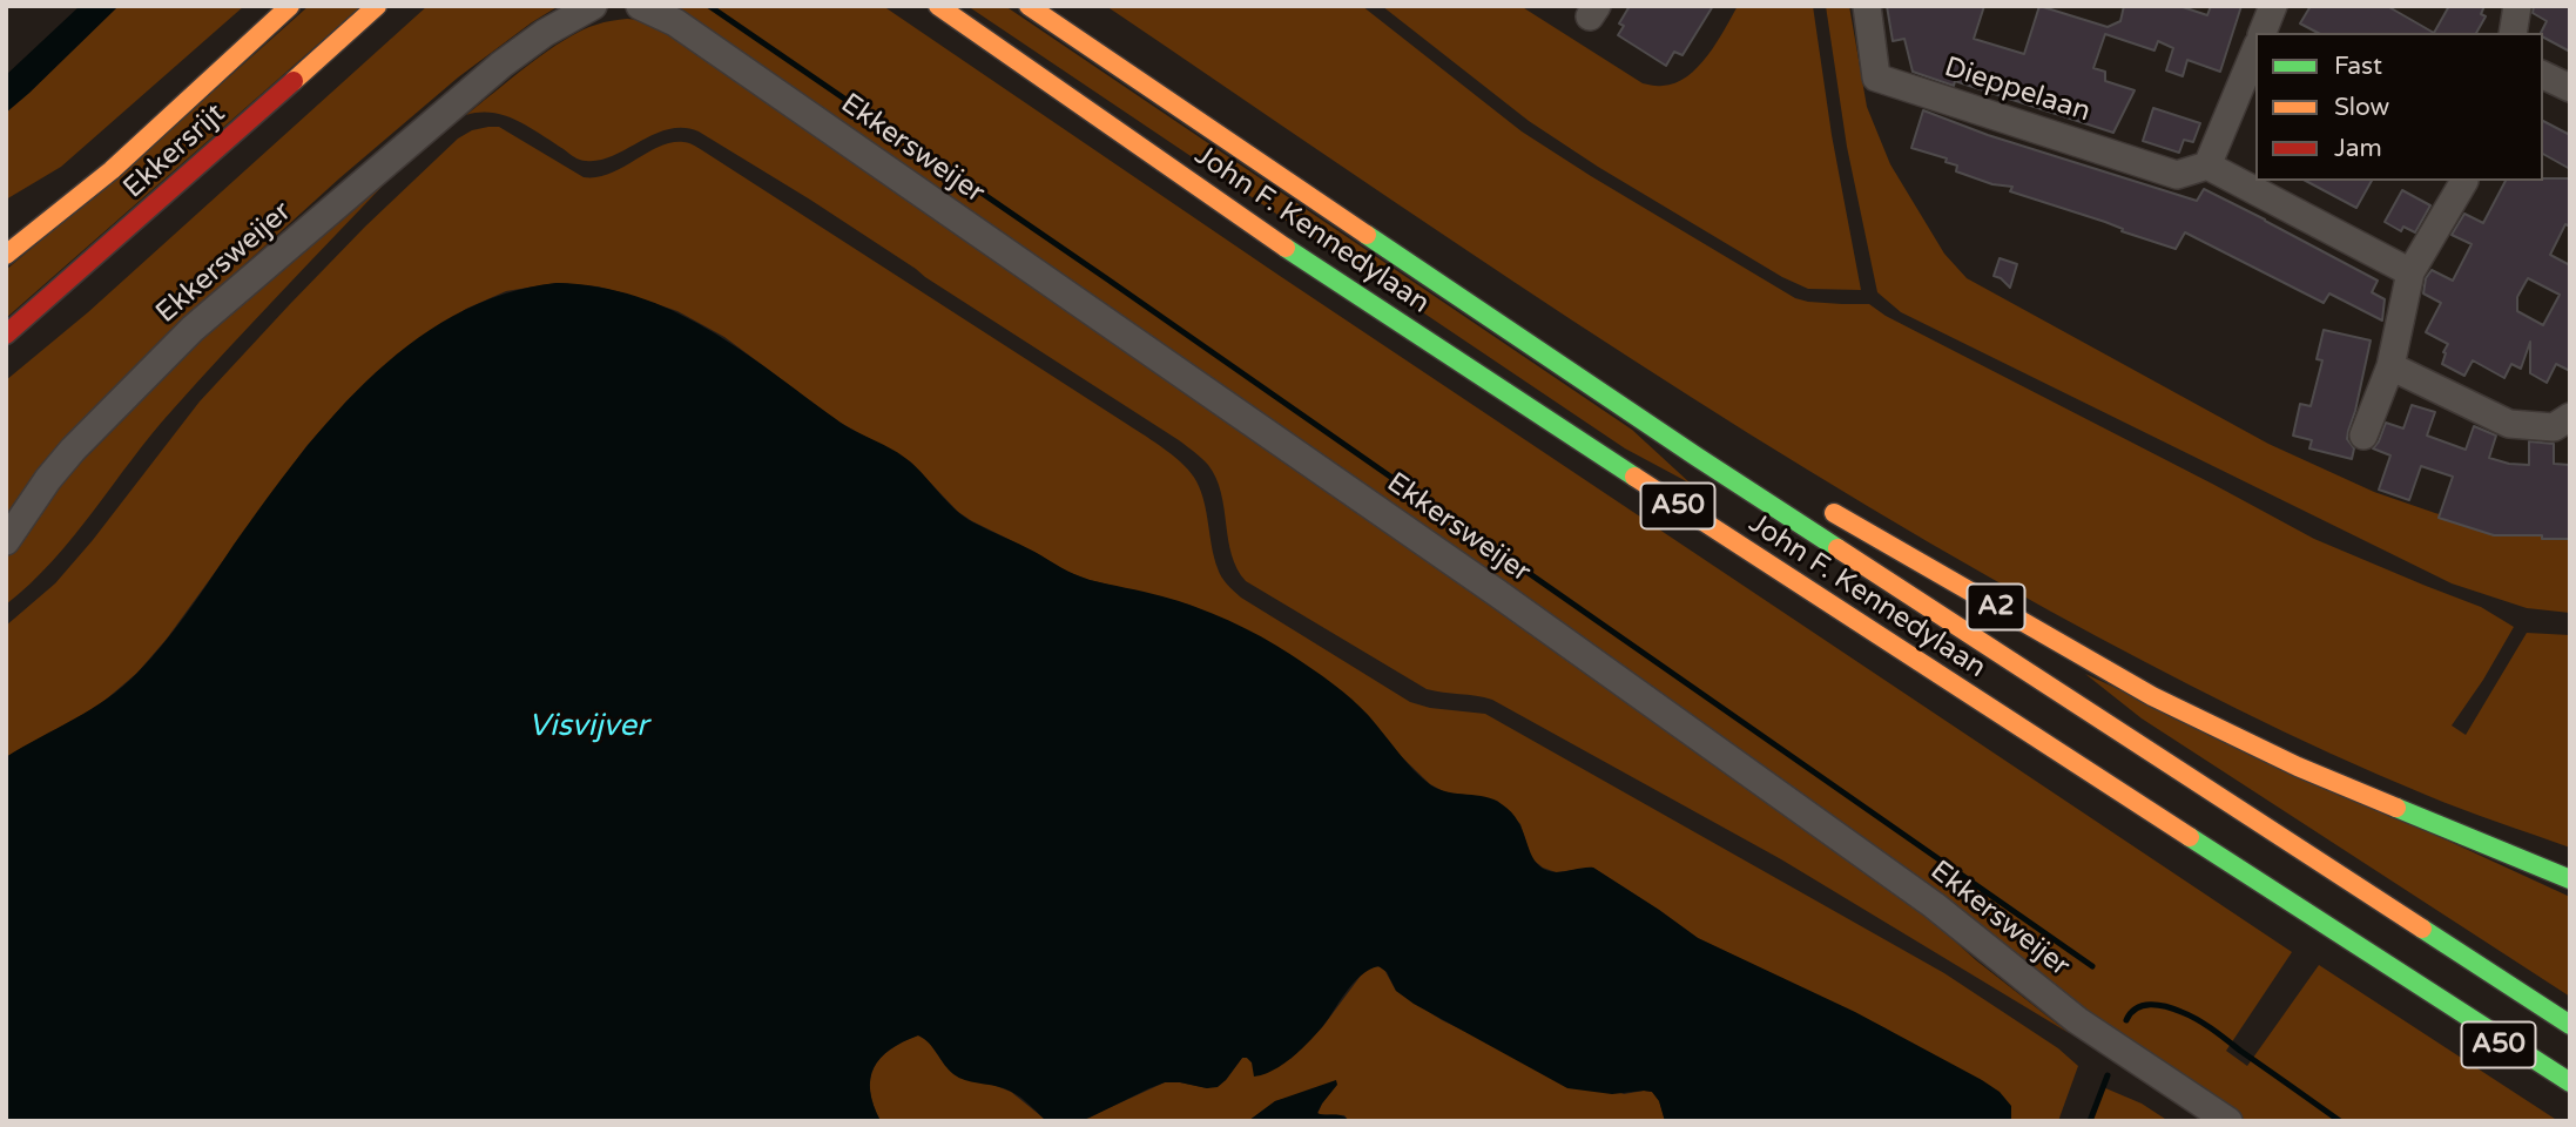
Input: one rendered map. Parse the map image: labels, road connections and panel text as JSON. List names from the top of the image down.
{
  "streets": {
    "main road": [
      "Ekkersrijt",
      "John F. Kennedylaan",
      "A50",
      "A2"
    ],
    "street": ["Dieppelaan", "Ekkersweijer"]
  },
  "crossings": [
    ["John F. Kennedylaan", "A50"]
  ],
  "water": ["Visvijver"],
  "legend": ["Fast", "Slow", "Jam"]
}
